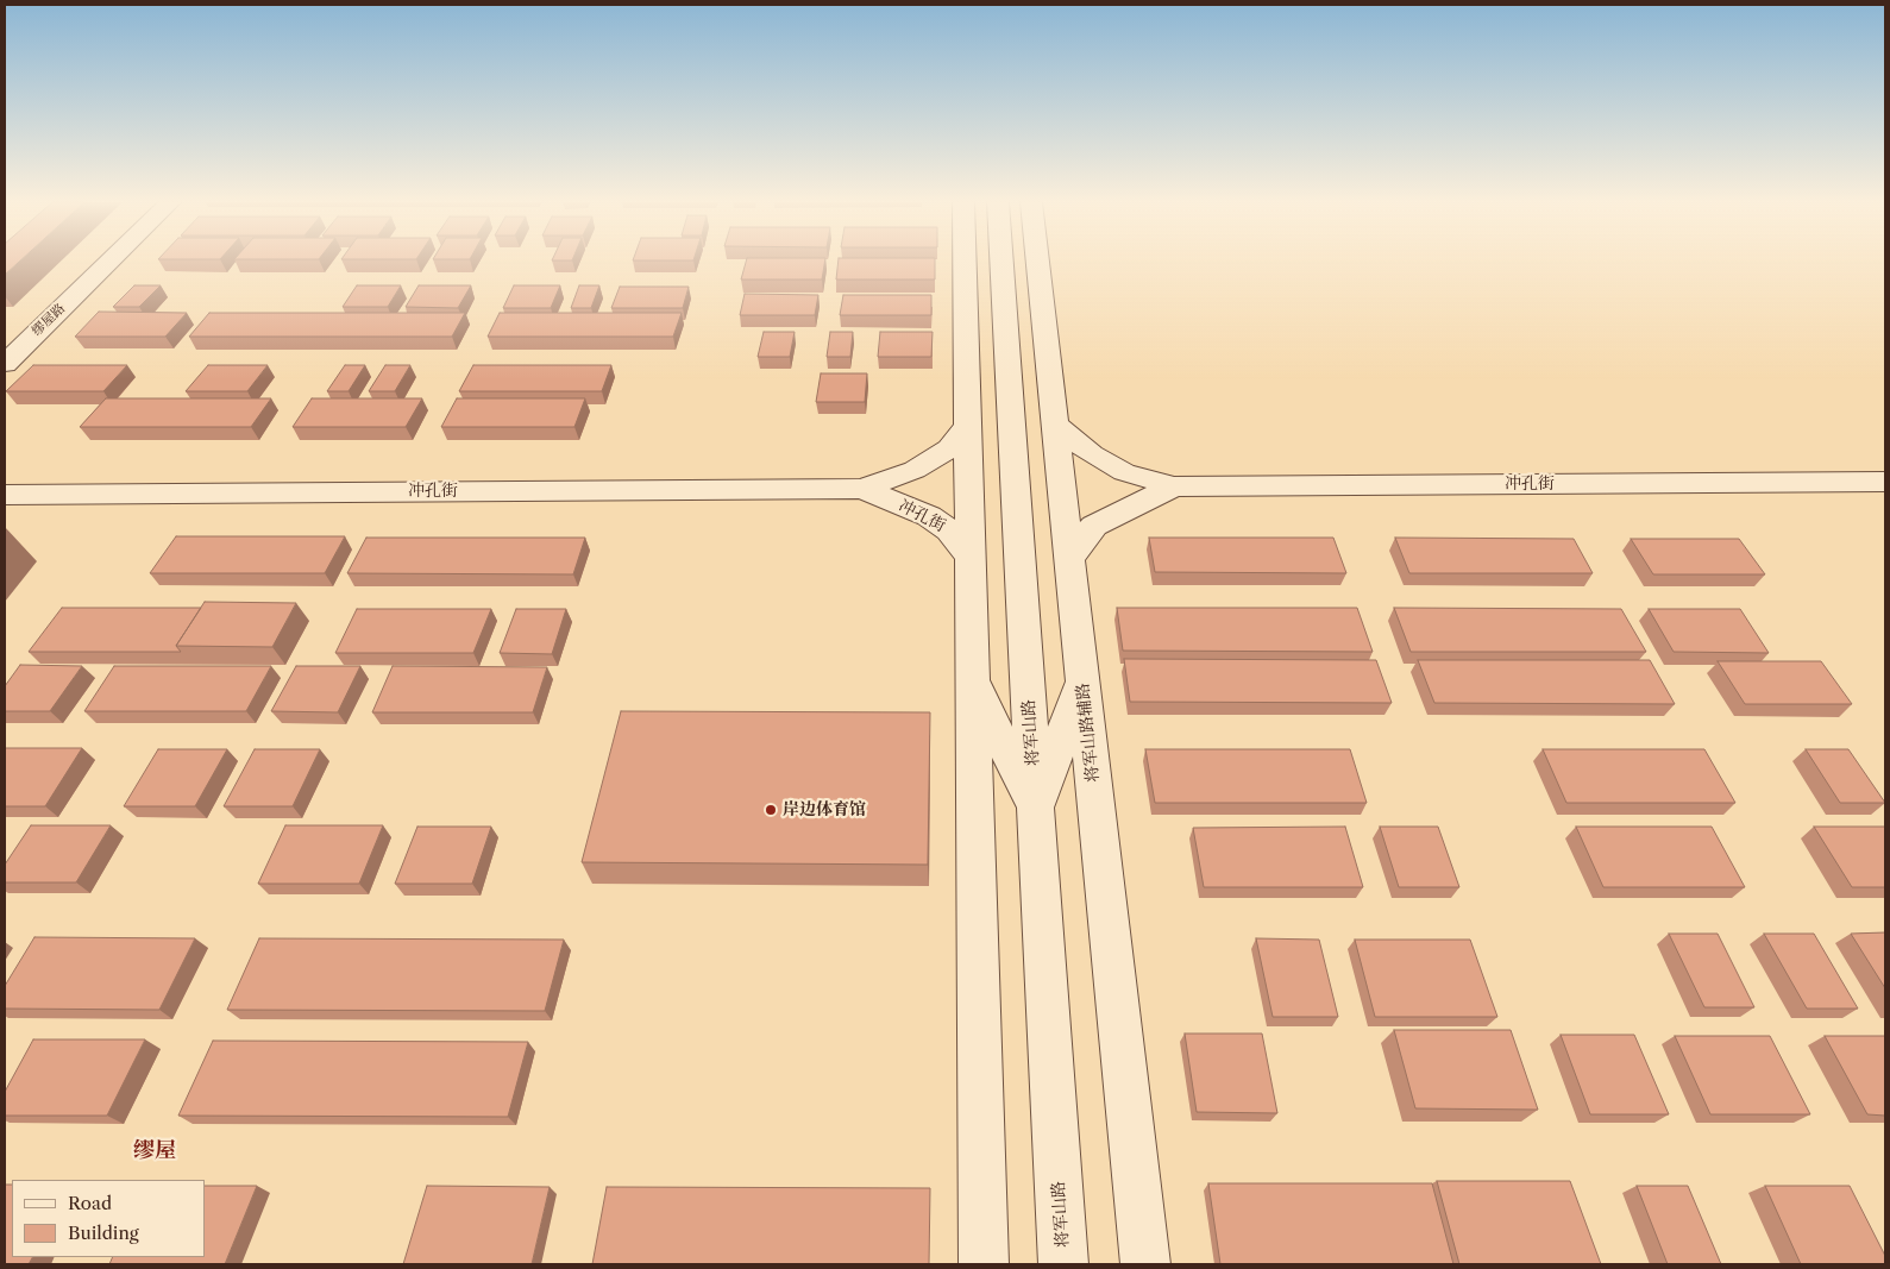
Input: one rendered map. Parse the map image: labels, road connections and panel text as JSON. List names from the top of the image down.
{
  "streets": {
    "street": [
      "缪屋路",
      "冲孔街",
      "将军山路",
      "将军山路辅路"
    ]
  },
  "crossings": [
    ["冲孔街", "将军山路辅路"]
  ],
  "districts": ["缪屋"],
  "places": ["岸边体育馆"],
  "legend": ["Road", "Building"]
}
